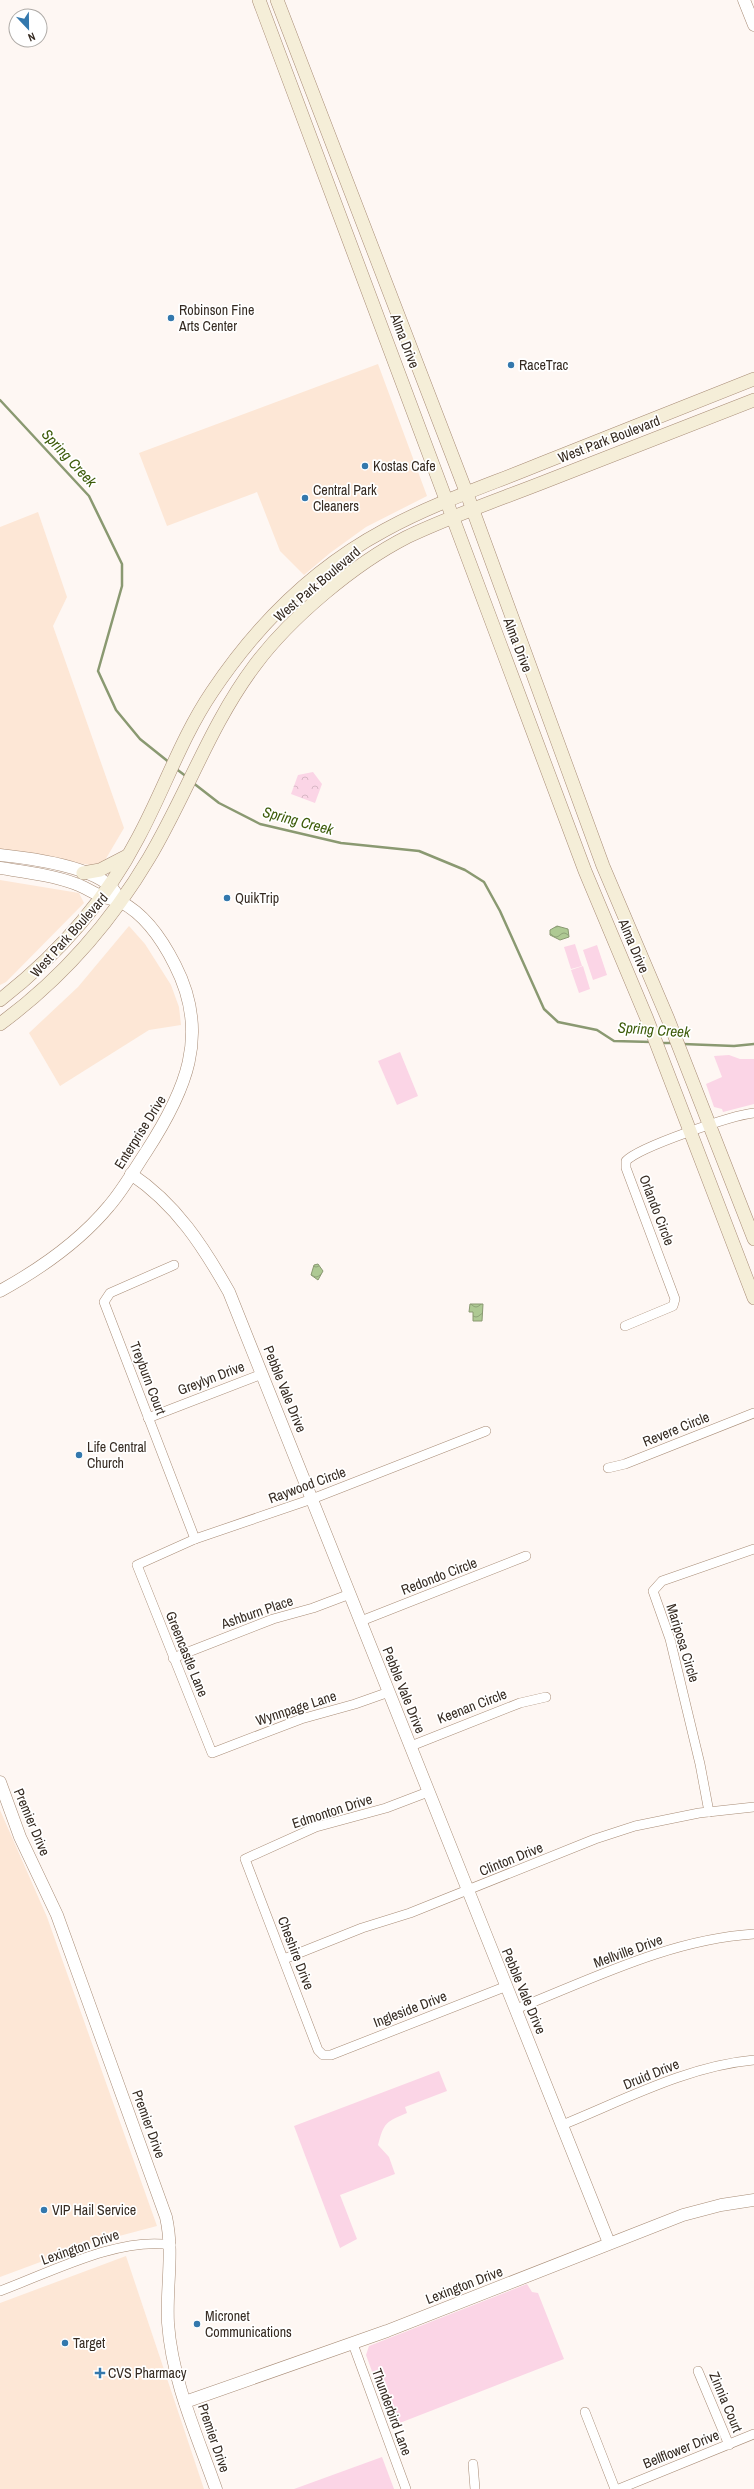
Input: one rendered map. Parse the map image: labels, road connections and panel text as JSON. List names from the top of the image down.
{
  "streets": {
    "main road": ["Alma Drive", "West Park Boulevard"],
    "street": [
      "Enterprise Drive",
      "Orlando Circle",
      "Treyburn Court",
      "Greylyn Drive",
      "Pebble Vale Drive",
      "Revere Circle",
      "Raywood Circle",
      "Redondo Circle",
      "Ashburn Place",
      "Mariposa Circle",
      "Greencastle Lane",
      "Keenan Circle",
      "Wynnpage Lane",
      "Edmonton Drive",
      "Premier Drive",
      "Clinton Drive",
      "Mellville Drive",
      "Cheshire Drive",
      "Ingleside Drive",
      "Druid Drive",
      "Lexington Drive",
      "Zinnia Court",
      "Thunderbird Lane",
      "Bellflower Drive"
    ]
  },
  "crossings": [
    ["Alma Drive", "West Park Boulevard"],
    ["Alma Drive", "Orlando Circle"],
    ["West Park Boulevard", "Enterprise Drive"],
    ["Enterprise Drive", "Pebble Vale Drive"],
    ["Treyburn Court", "Greylyn Drive"],
    ["Treyburn Court", "Raywood Circle"],
    ["Greylyn Drive", "Pebble Vale Drive"],
    ["Pebble Vale Drive", "Raywood Circle"],
    ["Pebble Vale Drive", "Redondo Circle"],
    ["Pebble Vale Drive", "Ashburn Place"],
    ["Pebble Vale Drive", "Keenan Circle"],
    ["Pebble Vale Drive", "Wynnpage Lane"],
    ["Pebble Vale Drive", "Edmonton Drive"],
    ["Pebble Vale Drive", "Clinton Drive"],
    ["Pebble Vale Drive", "Mellville Drive"],
    ["Pebble Vale Drive", "Ingleside Drive"],
    ["Pebble Vale Drive", "Druid Drive"],
    ["Pebble Vale Drive", "Lexington Drive"],
    ["Raywood Circle", "Greencastle Lane"],
    ["Ashburn Place", "Greencastle Lane"],
    ["Mariposa Circle", "Clinton Drive"],
    ["Greencastle Lane", "Wynnpage Lane"],
    ["Edmonton Drive", "Cheshire Drive"],
    ["Premier Drive", "Lexington Drive"],
    ["Clinton Drive", "Cheshire Drive"],
    ["Cheshire Drive", "Ingleside Drive"],
    ["Lexington Drive", "Thunderbird Lane"],
    ["Zinnia Court", "Bellflower Drive"]
  ],
  "water": ["Spring Creek"],
  "places": {
    "other": [
      "Robinson Fine Arts Center",
      "RaceTrac",
      "Kostas Cafe",
      "Central Park Cleaners",
      "QuikTrip",
      "Life Central Church",
      "VIP Hail Service",
      "Micronet Communications",
      "Target"
    ],
    "health": ["CVS Pharmacy"]
  },
  "north": "bottom"
}
